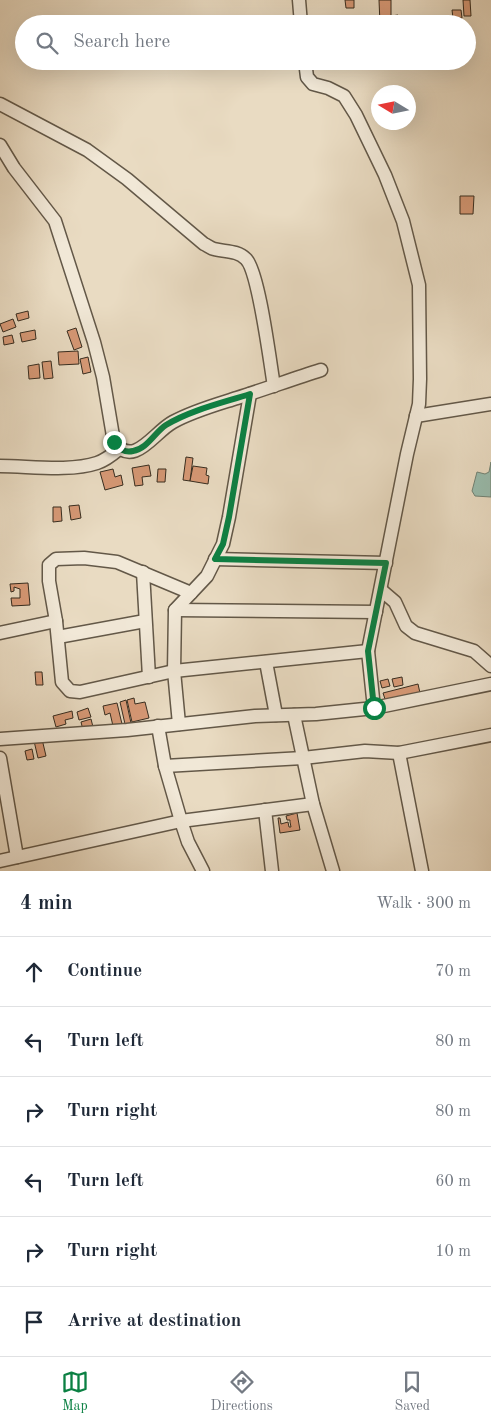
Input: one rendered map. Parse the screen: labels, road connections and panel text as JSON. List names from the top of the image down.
{
  "north": "left",
  "page": {
    "search": "Search here",
    "heading": ["4 min", "Walk · 300 m"],
    "list": [
      ["Continue", "70 m"],
      ["Turn left", "80 m"],
      ["Turn right", "80 m"],
      ["Turn left", "60 m"],
      ["Turn right", "10 m"],
      "Arrive at destination"
    ],
    "nav": ["Map", "Directions", "Saved"]
  }
}
